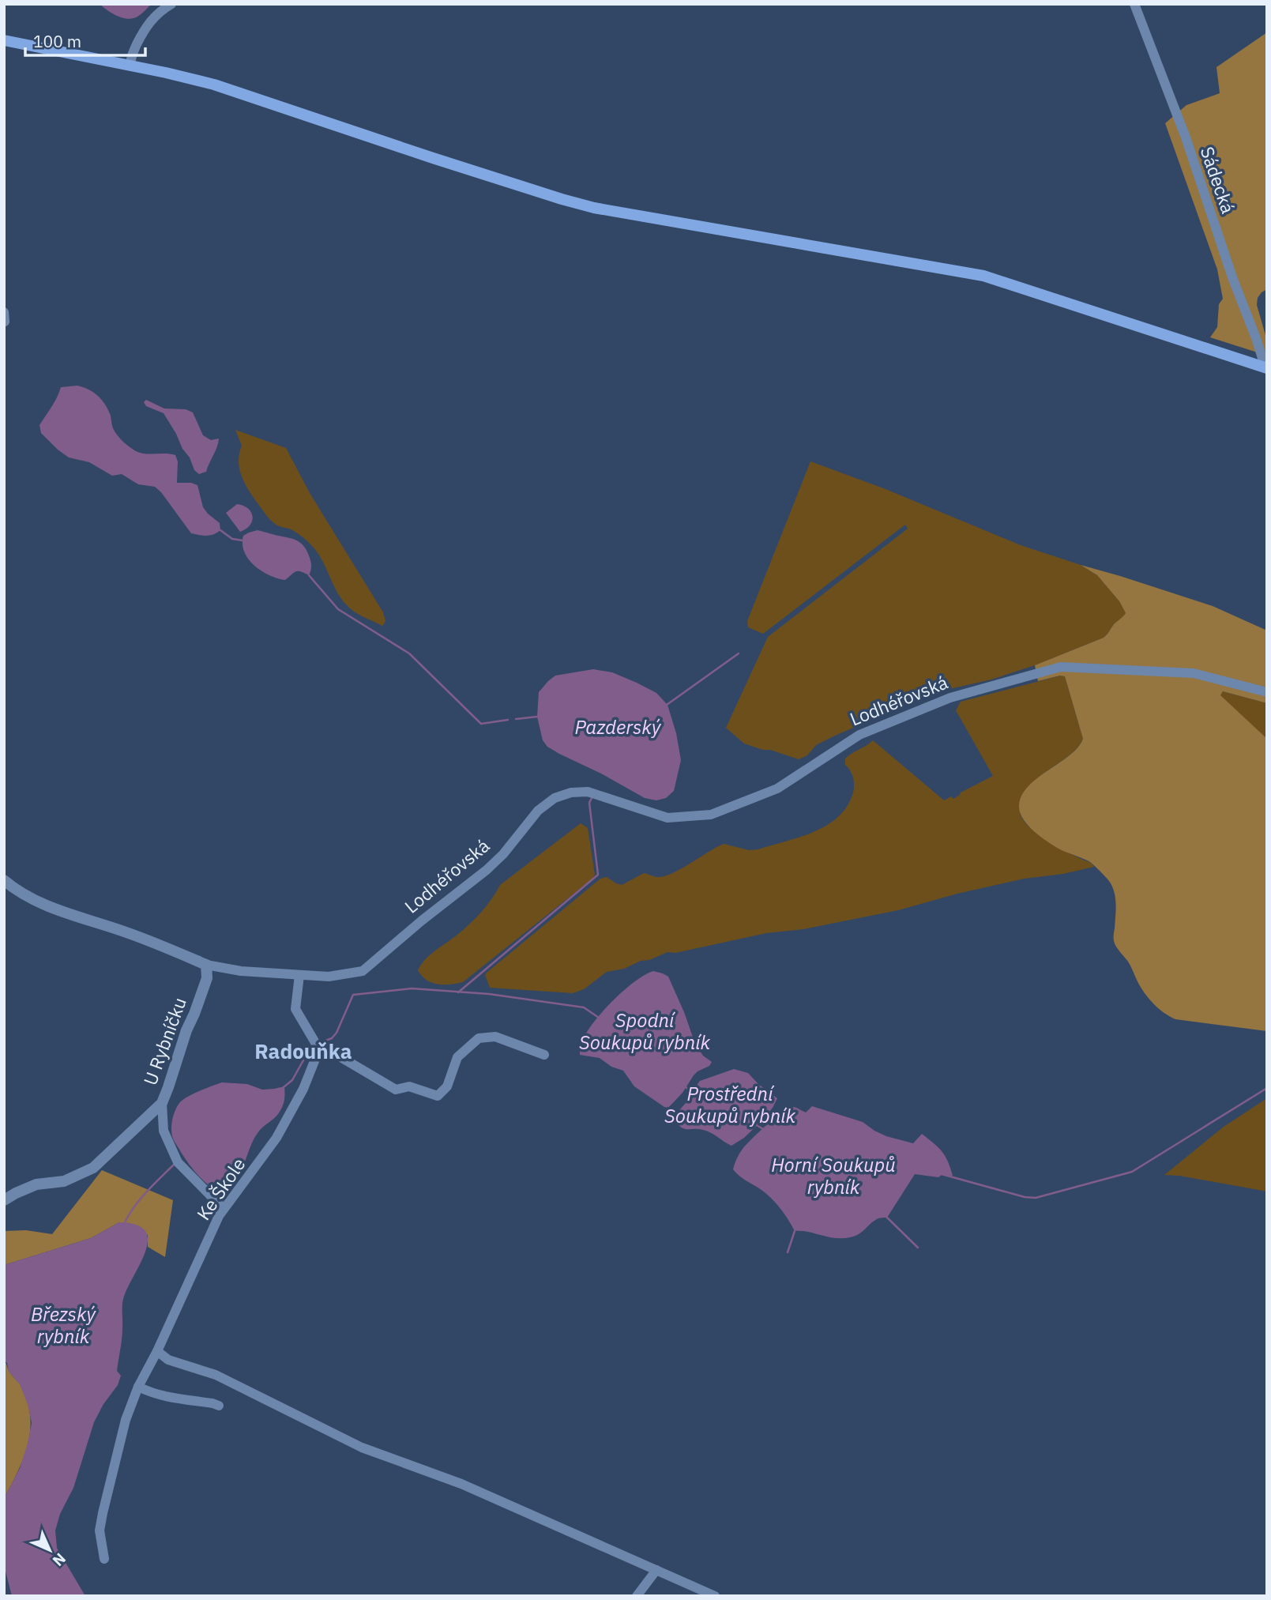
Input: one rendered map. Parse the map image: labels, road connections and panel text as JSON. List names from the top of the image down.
{
  "streets": {
    "street": [
      "Sádecká",
      "Lodhéřovská",
      "U Rybníčku",
      "Ke Škole"
    ]
  },
  "crossings": [
    ["Lodhéřovská", "U Rybníčku"],
    ["U Rybníčku", "Ke Škole"]
  ],
  "districts": ["Radouňka"],
  "water": [
    "Pazderský",
    "Spodní Soukupů rybník",
    "Prostřední Soukupů rybník",
    "Horní Soukupů rybník",
    "Březský rybník"
  ],
  "scale_bar": "100 m",
  "north": "bottom right"
}
